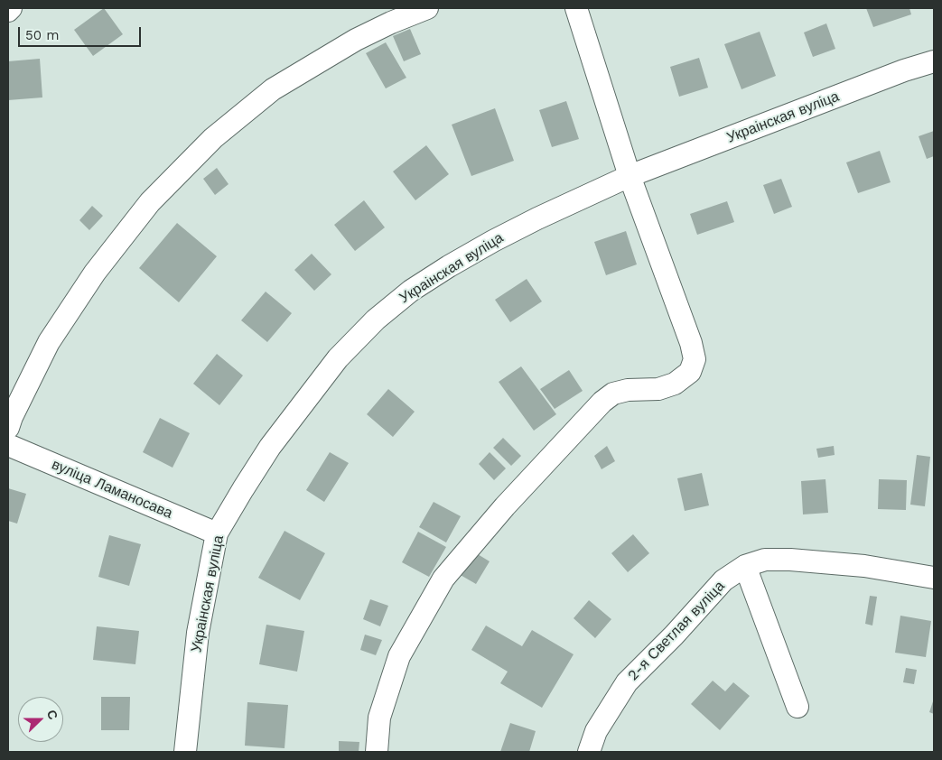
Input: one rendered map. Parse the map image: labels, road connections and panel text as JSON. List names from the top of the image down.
{
  "streets": {
    "street": ["Украінская вуліца", "вуліца Ламаносава", "2-я Светлая вуліца"]
  },
  "crossings": [
    ["Украінская вуліца", "вуліца Ламаносава"]
  ],
  "scale_bar": "50 m",
  "north": "right"
}
